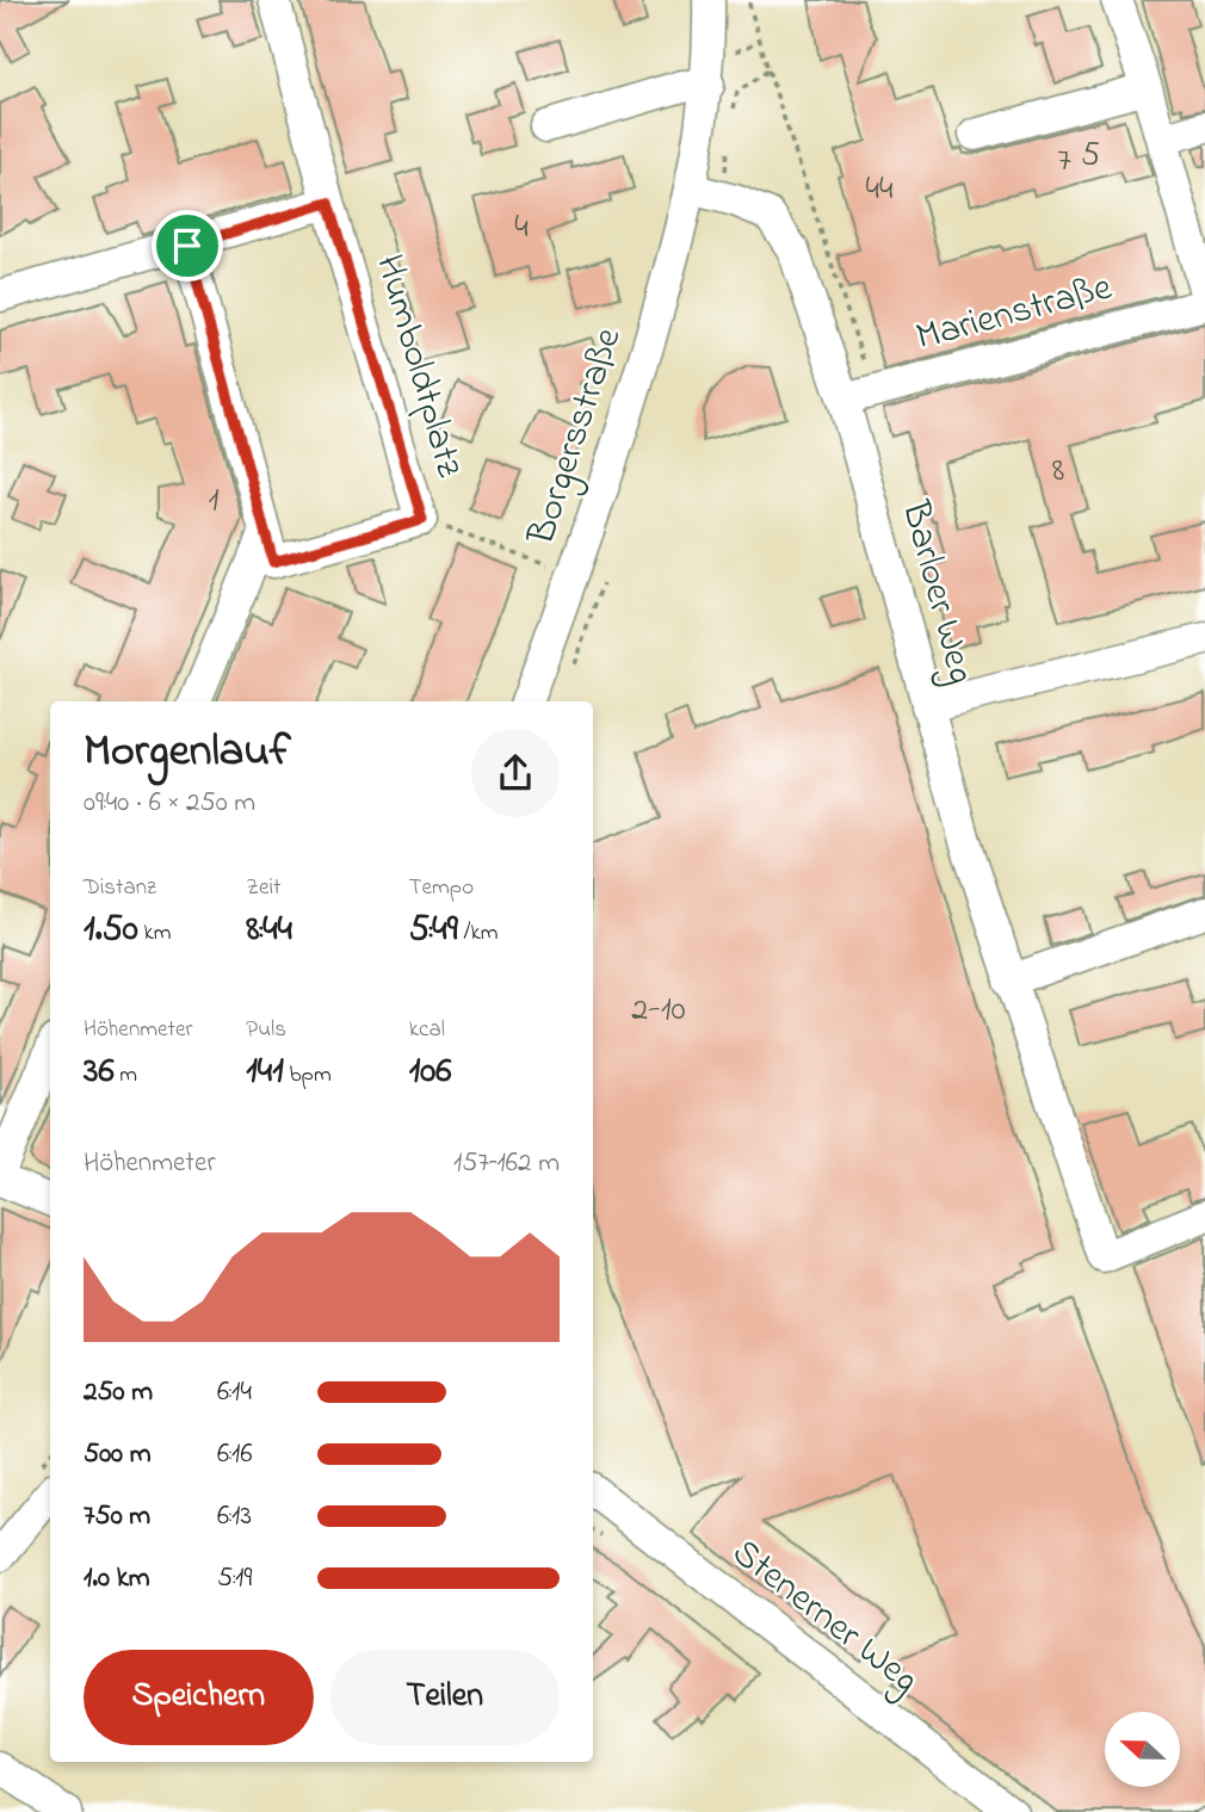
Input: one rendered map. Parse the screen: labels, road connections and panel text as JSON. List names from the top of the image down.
{
  "streets": {
    "street": [
      "Marienstraße",
      "Humboldtplatz",
      "Borgersstraße",
      "Barloer Weg",
      "Stenerner Weg"
    ]
  },
  "crossings": [
    ["Marienstraße", "Barloer Weg"],
    ["Borgersstraße", "Barloer Weg"]
  ],
  "house_numbers": [
    "5",
    "7",
    "44",
    "4",
    "8",
    "1",
    "2-10"
  ],
  "north": "left",
  "page": {
    "heading": ["Morgenlauf", "09:40 · 6 × 250 m"],
    "stats": [
      ["Distanz", "1.50 km"],
      ["Zeit", "8:44"],
      ["Tempo", "5:49 /km"],
      ["Höhenmeter", "36 m"],
      ["Puls", "141 bpm"],
      ["kcal", "106"]
    ],
    "chart": ["Höhenmeter", "157–162 m"],
    "list": [
      {
        "name": "250 m",
        "note": "6:14"
      },
      {
        "name": "500 m",
        "note": "6:16"
      },
      {
        "name": "750 m",
        "note": "6:13"
      },
      {
        "name": "1.0 km",
        "note": "5:19"
      }
    ],
    "buttons": ["Speichern", "Teilen"]
  }
}
